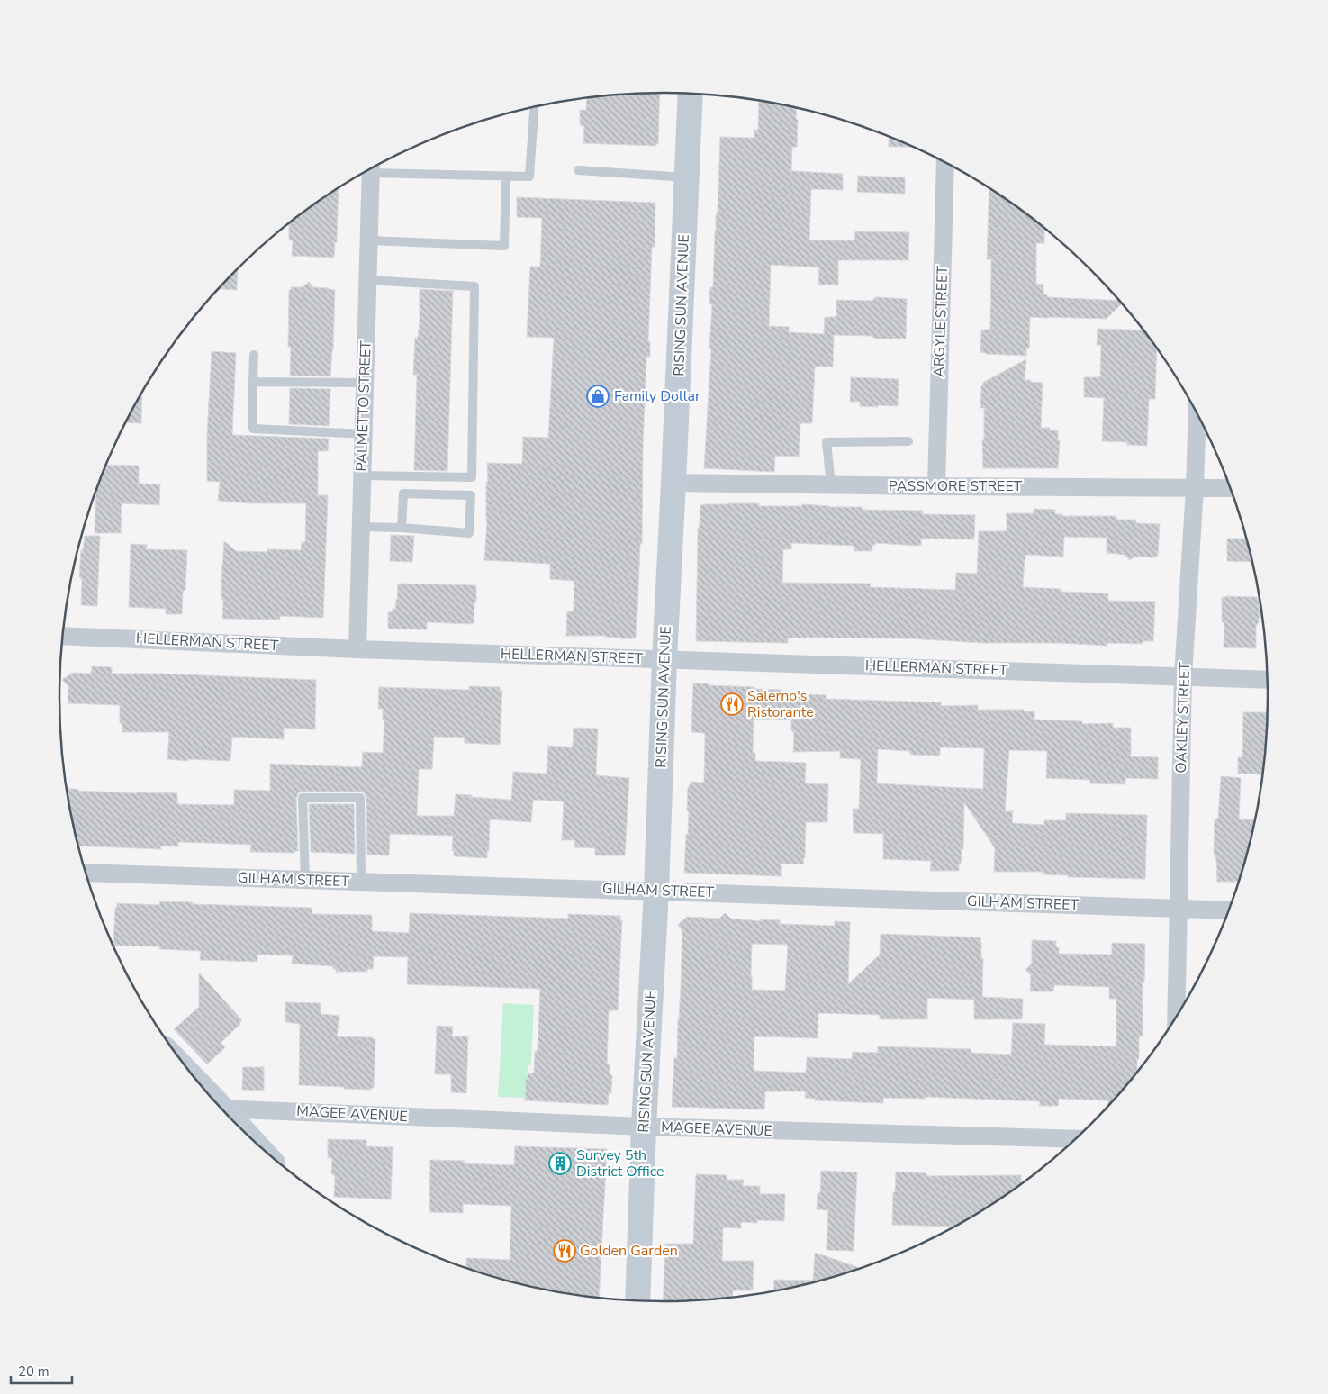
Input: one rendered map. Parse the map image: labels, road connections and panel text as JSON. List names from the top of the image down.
{
  "streets": {
    "main road": ["RISING SUN AVENUE"],
    "street": [
      "ARGYLE STREET",
      "PALMETTO STREET",
      "PASSMORE STREET",
      "HELLERMAN STREET",
      "OAKLEY STREET",
      "GILHAM STREET",
      "MAGEE AVENUE"
    ]
  },
  "crossings": [
    ["RISING SUN AVENUE", "PASSMORE STREET"],
    ["RISING SUN AVENUE", "HELLERMAN STREET"],
    ["RISING SUN AVENUE", "GILHAM STREET"],
    ["RISING SUN AVENUE", "MAGEE AVENUE"],
    ["ARGYLE STREET", "PASSMORE STREET"],
    ["PALMETTO STREET", "HELLERMAN STREET"],
    ["PASSMORE STREET", "OAKLEY STREET"],
    ["HELLERMAN STREET", "OAKLEY STREET"],
    ["OAKLEY STREET", "GILHAM STREET"]
  ],
  "places": {
    "shop": ["Family Dollar"],
    "restaurant": ["Salerno's Ristorante", "Golden Garden"],
    "building": ["Survey 5th District Office"]
  },
  "scale_bar": "20 m"
}
